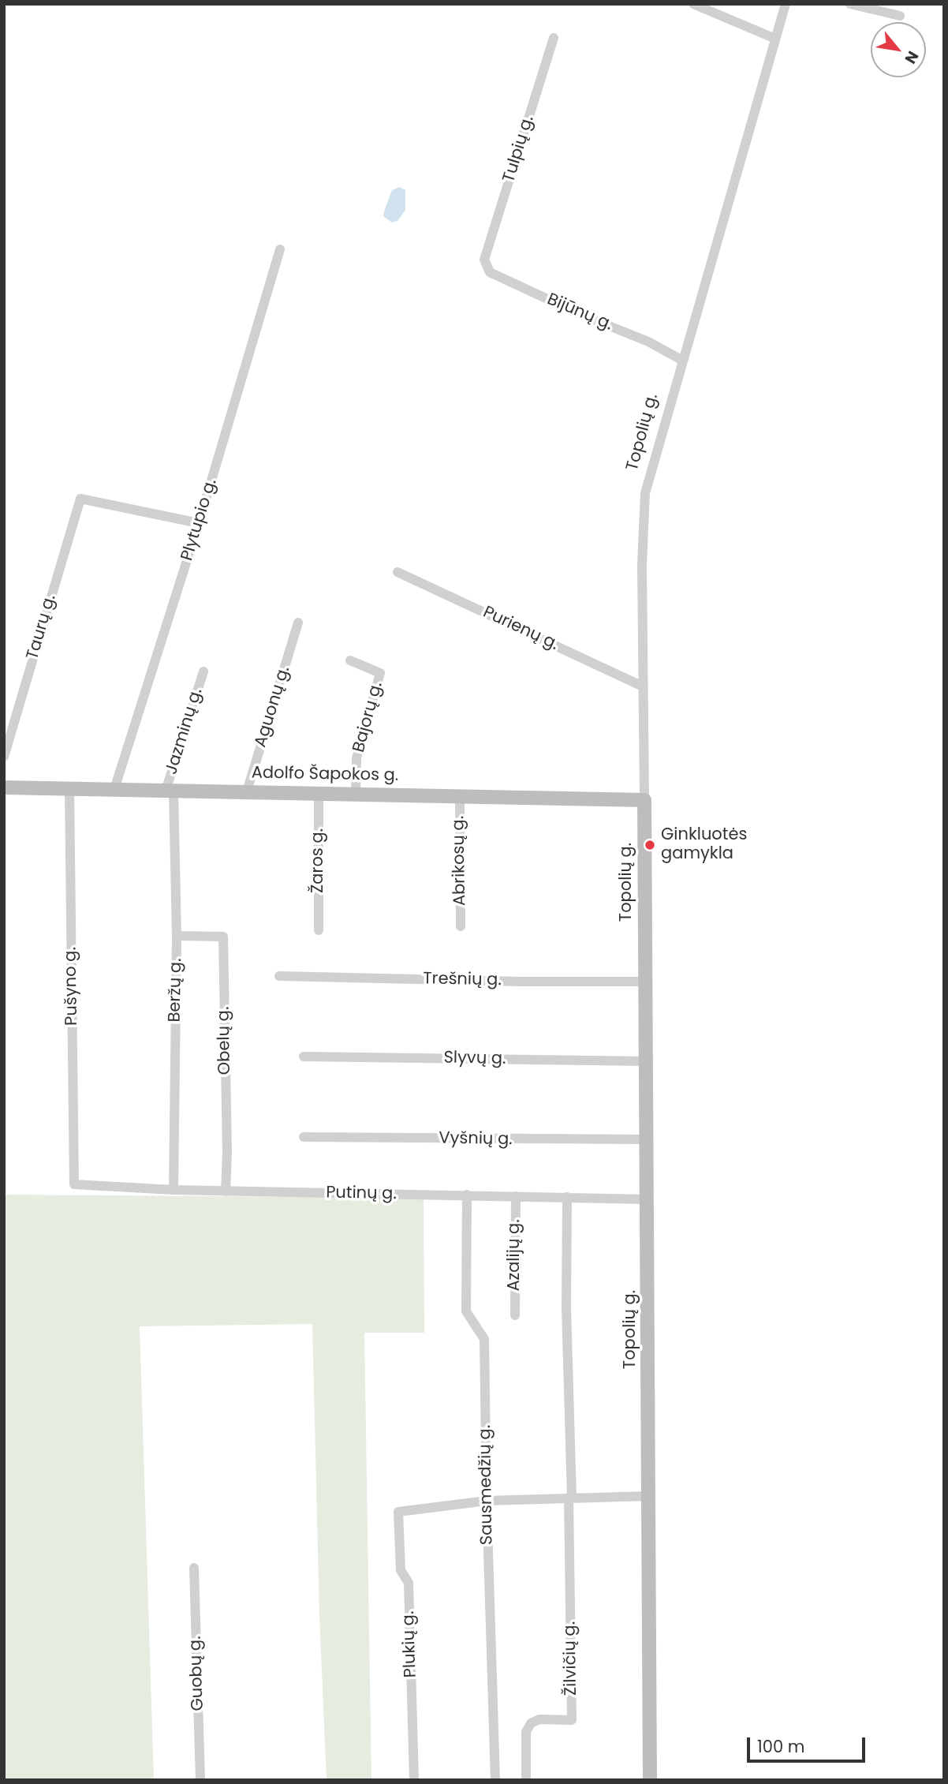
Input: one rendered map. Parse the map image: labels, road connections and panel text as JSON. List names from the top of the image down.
{
  "streets": {
    "street": [
      "Tulpių g.",
      "Bijūnų g.",
      "Topolių g.",
      "Plytupio g.",
      "Taurų g.",
      "Purienų g.",
      "Aguonų g.",
      "Bajorų g.",
      "Jazminų g.",
      "Adolfo Šapokos g.",
      "Žaros g.",
      "Abrikosų g.",
      "Trešnių g.",
      "Pušyno g.",
      "Beržų g.",
      "Obelų g.",
      "Slyvų g.",
      "Vyšnių g.",
      "Putinų g.",
      "Azalijų g.",
      "Sausmedžių g.",
      "Plukių g.",
      "Žilvičių g.",
      "Guobų g."
    ]
  },
  "crossings": [
    ["Tulpių g.", "Bijūnų g."],
    ["Bijūnų g.", "Topolių g."],
    ["Topolių g.", "Purienų g."],
    ["Topolių g.", "Adolfo Šapokos g."],
    ["Topolių g.", "Trešnių g."],
    ["Topolių g.", "Slyvų g."],
    ["Topolių g.", "Vyšnių g."],
    ["Topolių g.", "Putinų g."],
    ["Plytupio g.", "Taurų g."],
    ["Plytupio g.", "Adolfo Šapokos g."],
    ["Aguonų g.", "Adolfo Šapokos g."],
    ["Bajorų g.", "Adolfo Šapokos g."],
    ["Jazminų g.", "Adolfo Šapokos g."],
    ["Jazminų g.", "Beržų g."],
    ["Adolfo Šapokos g.", "Žaros g."],
    ["Adolfo Šapokos g.", "Abrikosų g."],
    ["Adolfo Šapokos g.", "Pušyno g."],
    ["Adolfo Šapokos g.", "Beržų g."],
    ["Pušyno g.", "Putinų g."],
    ["Beržų g.", "Obelų g."],
    ["Beržų g.", "Putinų g."],
    ["Obelų g.", "Putinų g."],
    ["Putinų g.", "Azalijų g."],
    ["Putinų g.", "Sausmedžių g."],
    ["Putinų g.", "Žilvičių g."],
    ["Sausmedžių g.", "Plukių g."]
  ],
  "places": ["Ginkluotės gamykla"],
  "scale_bar": "100 m",
  "north": "bottom right"
}
